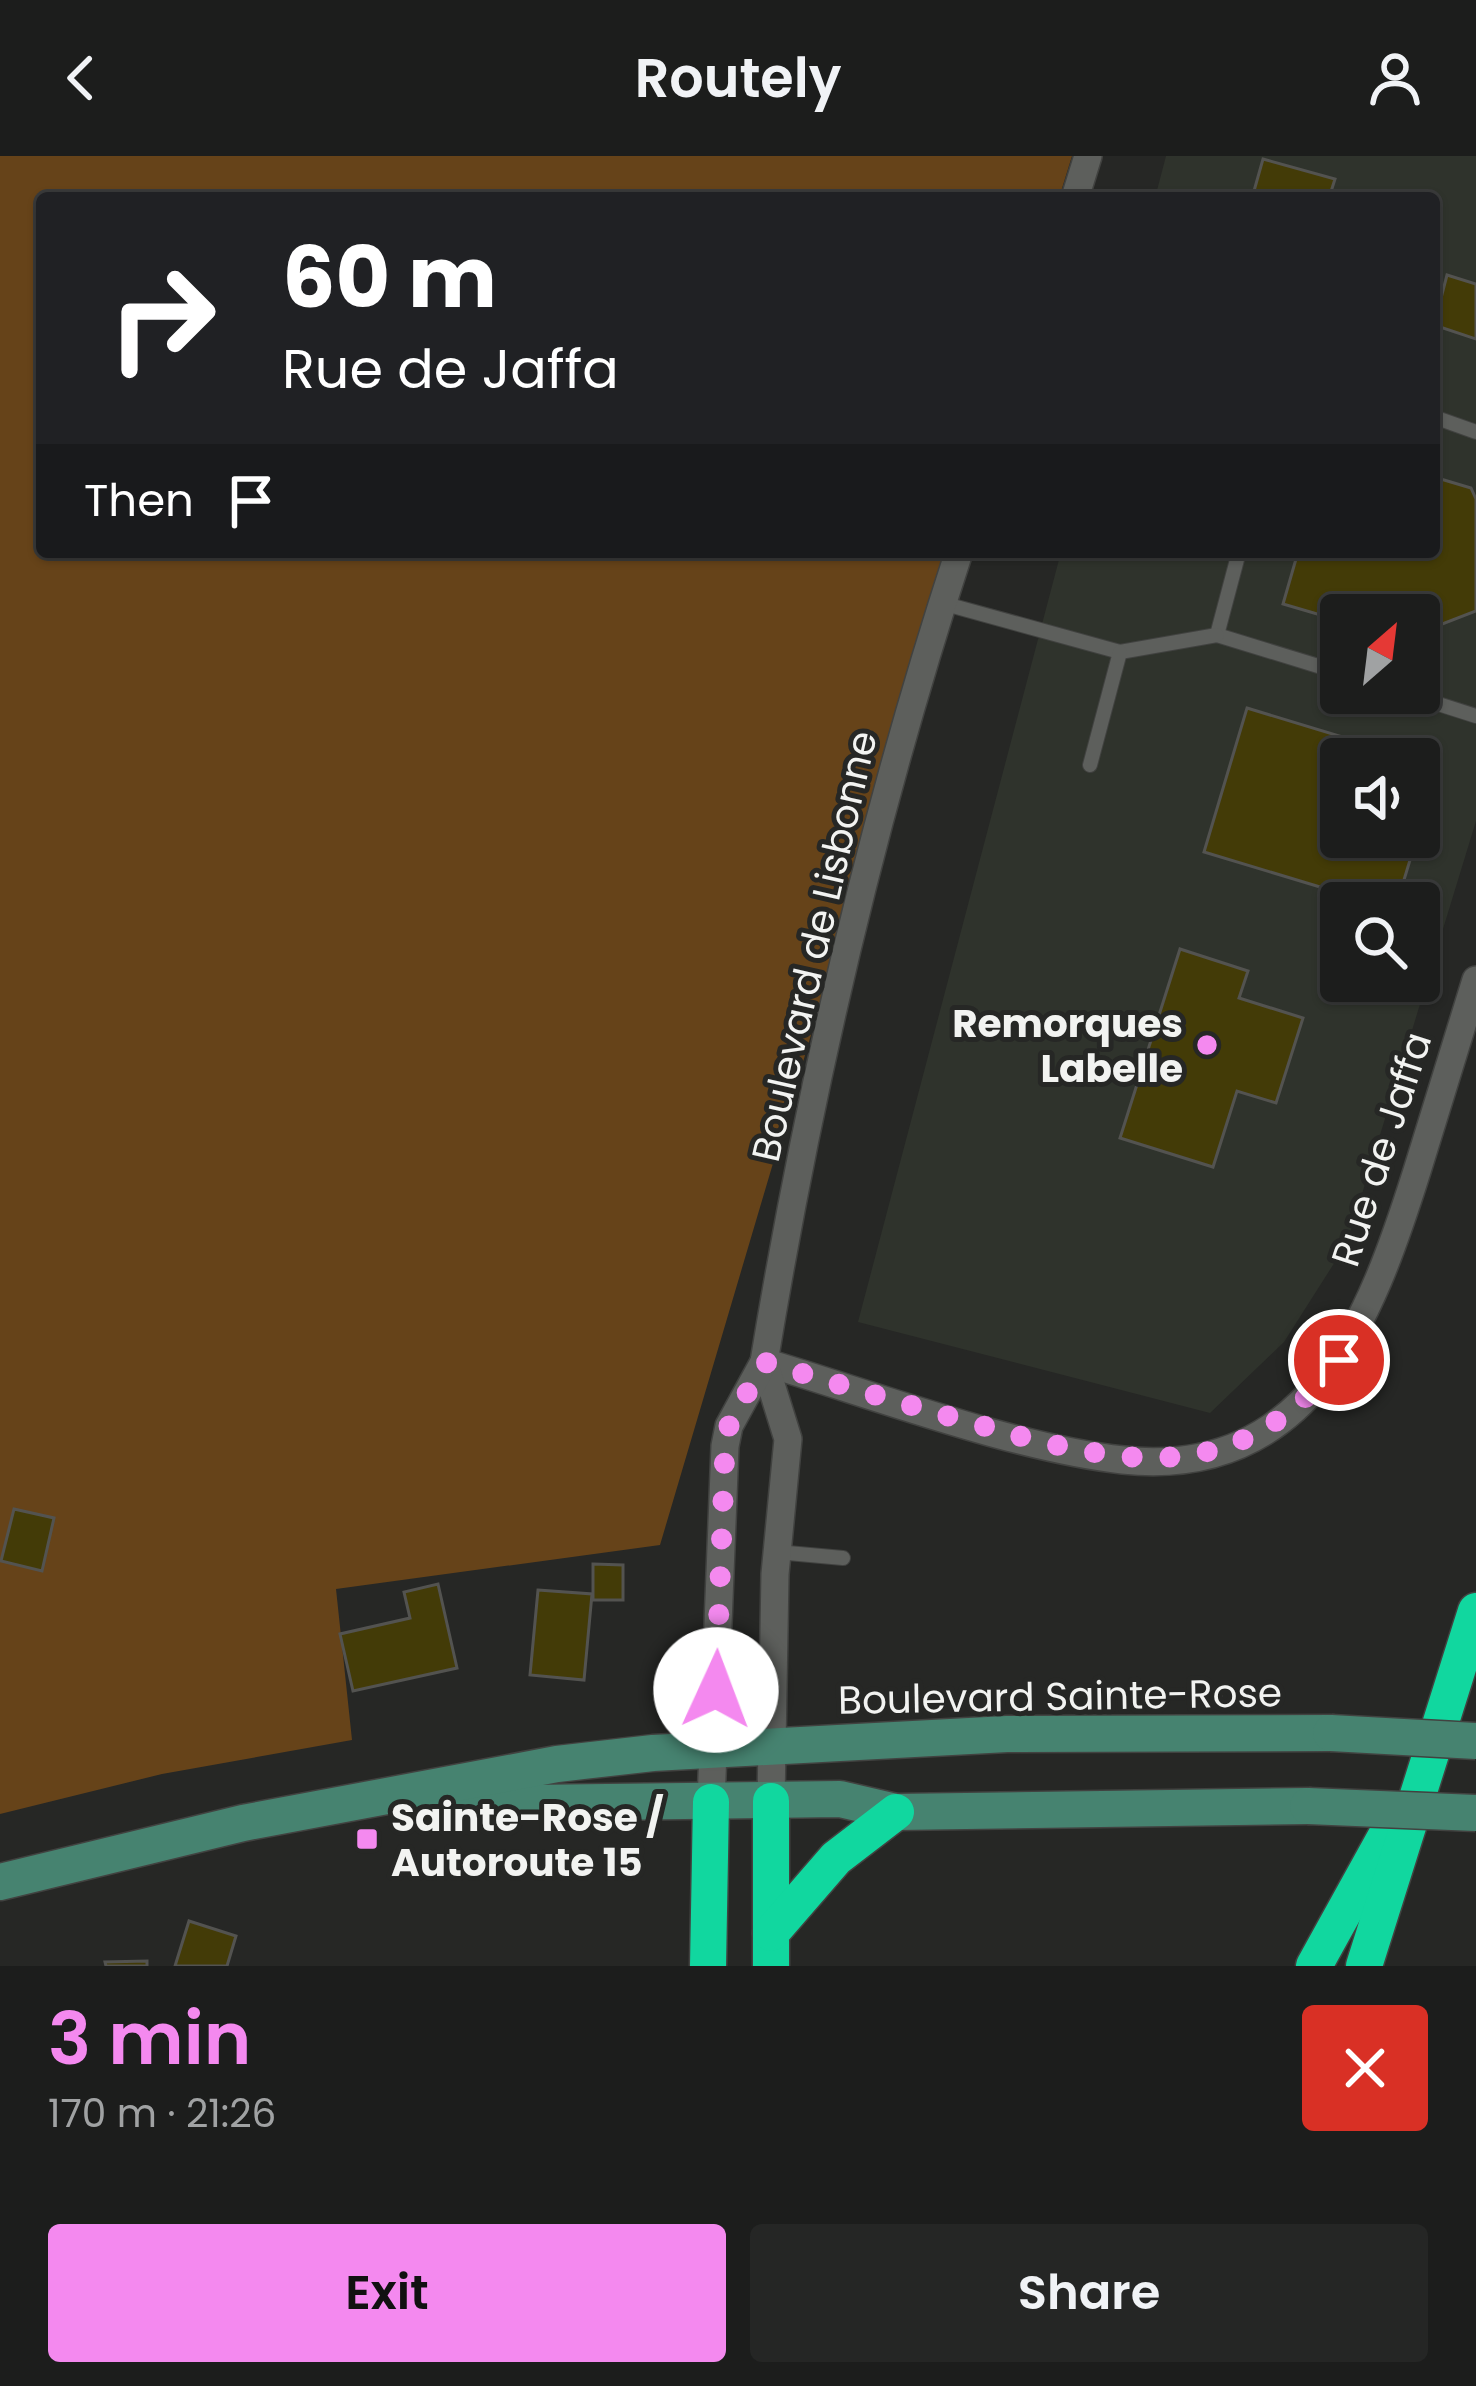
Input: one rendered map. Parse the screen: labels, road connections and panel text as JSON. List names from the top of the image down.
{
  "streets": {
    "street": ["Boulevard de Lisbonne", "Rue de Jaffa", "Boulevard Sainte-Rose"]
  },
  "crossings": [
    ["Boulevard de Lisbonne", "Rue de Jaffa"],
    ["Boulevard de Lisbonne", "Boulevard Sainte-Rose"]
  ],
  "places": {
    "other": ["Remorques Labelle"],
    "transit": ["Sainte-Rose / Autoroute 15"]
  },
  "north": "top right",
  "page": {
    "header": "Routely",
    "turn": ["60 m", "Rue de Jaffa"],
    "then": "Then",
    "heading": ["3 min", "170 m · 21:26"],
    "buttons": ["Exit", "Share"]
  }
}
